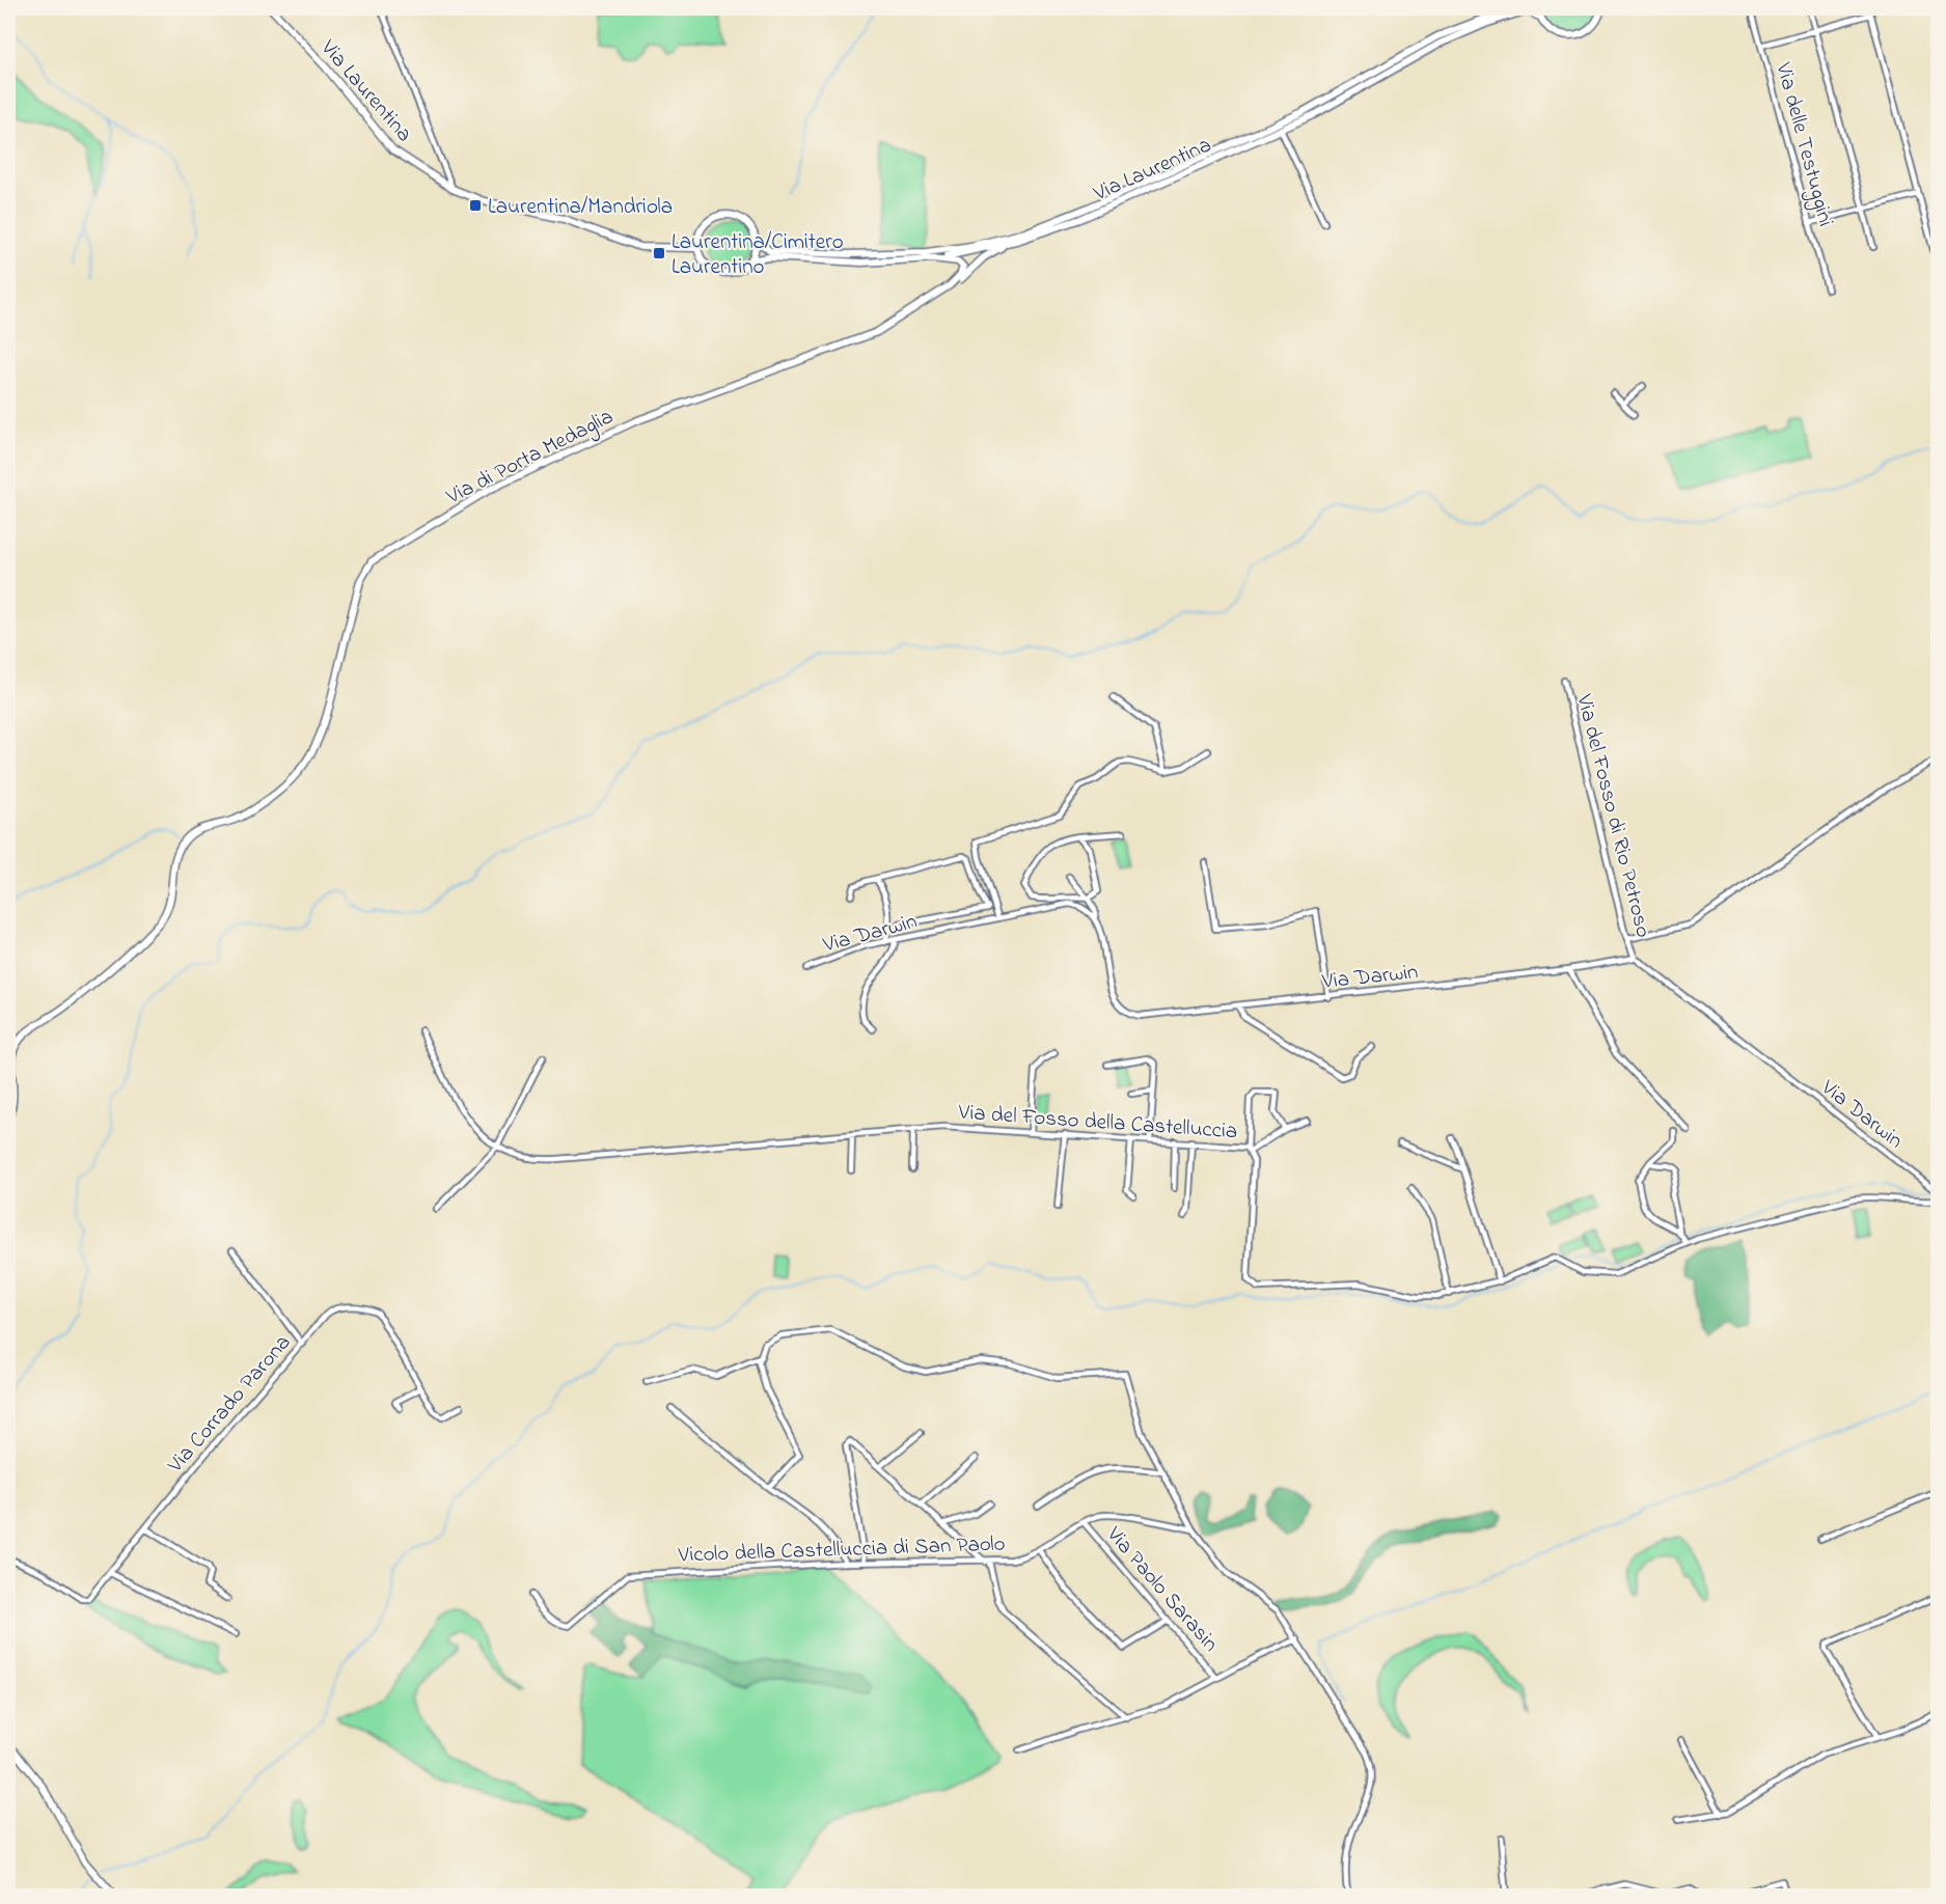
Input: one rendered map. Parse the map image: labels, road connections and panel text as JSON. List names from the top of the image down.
{
  "streets": {
    "main road": ["Via Laurentina", "Via di Porta Medaglia"],
    "street": [
      "Via delle Testuggini",
      "Via del Fosso di Rio Petroso",
      "Via Darwin",
      "Via del Fosso della Castelluccia",
      "Via Corrado Parona",
      "Vicolo della Castelluccia di San Paolo",
      "Via Paolo Sarasin"
    ]
  },
  "crossings": [
    ["Via Laurentina", "Via di Porta Medaglia"],
    ["Via del Fosso di Rio Petroso", "Via Darwin"],
    ["Vicolo della Castelluccia di San Paolo", "Via Paolo Sarasin"]
  ],
  "places": {
    "transit": ["Laurentina/Mandriola", "Laurentina/Cimitero Laurentino"]
  }
}
